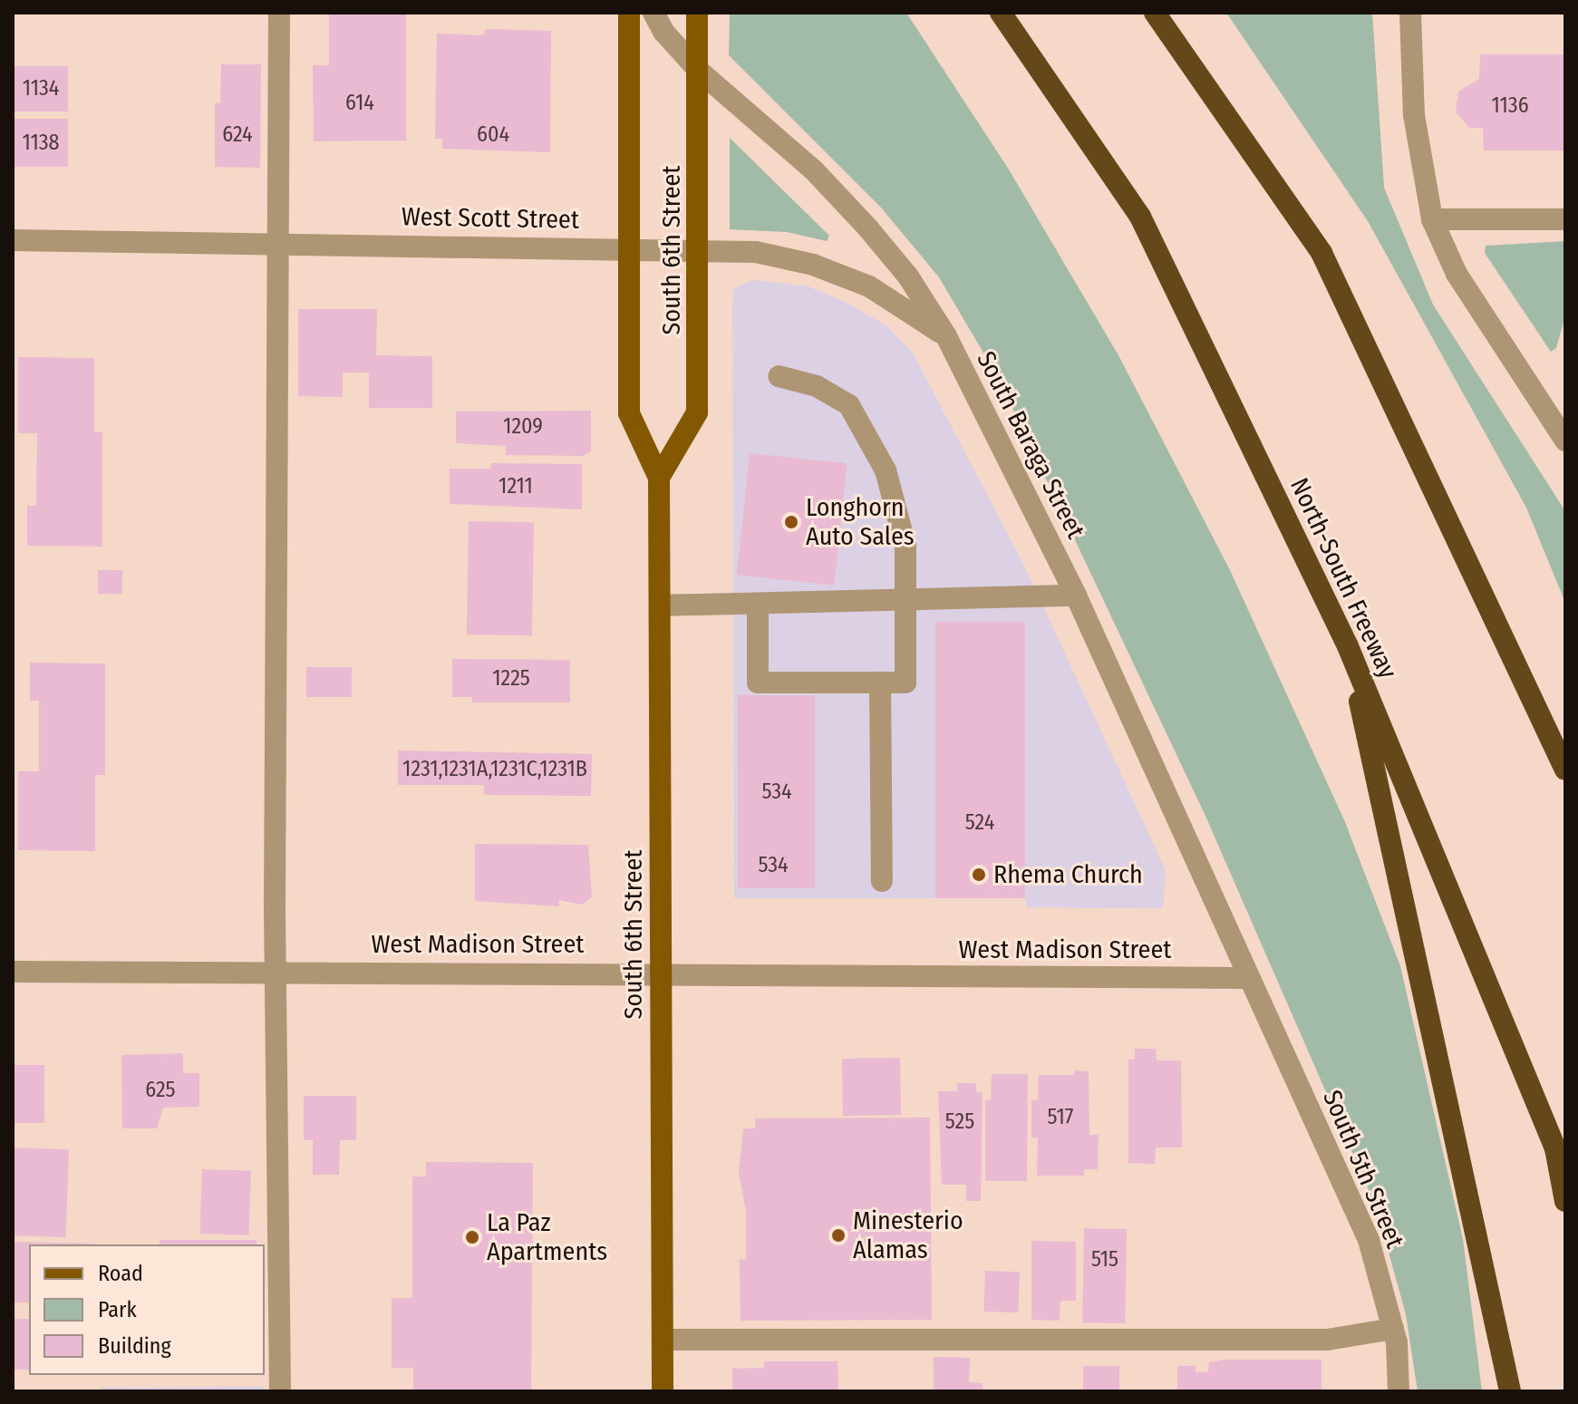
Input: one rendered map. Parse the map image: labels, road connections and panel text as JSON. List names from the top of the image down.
{
  "streets": {
    "highway": ["North-South Freeway"],
    "main road": ["South 6th Street"],
    "street": [
      "West Scott Street",
      "South Baraga Street",
      "West Madison Street",
      "South 5th Street"
    ]
  },
  "crossings": [
    ["West Scott Street", "South 6th Street"],
    ["West Scott Street", "South Baraga Street"],
    ["South 6th Street", "South Baraga Street"],
    ["South 6th Street", "West Madison Street"],
    ["South Baraga Street", "West Madison Street"],
    ["South Baraga Street", "South 5th Street"],
    ["West Madison Street", "South 5th Street"]
  ],
  "places": [
    "Longhorn Auto Sales",
    "Rhema Church",
    "Minesterio Alamas",
    "La Paz Apartments"
  ],
  "house_numbers": [
    "1134",
    "614",
    "1136",
    "624",
    "604",
    "1138",
    "1209",
    "1211",
    "1225",
    "1231,1231A,1231C,1231B",
    "534",
    "524",
    "534",
    "625",
    "517",
    "525",
    "515"
  ],
  "legend": ["Road", "Park", "Building"]
}
